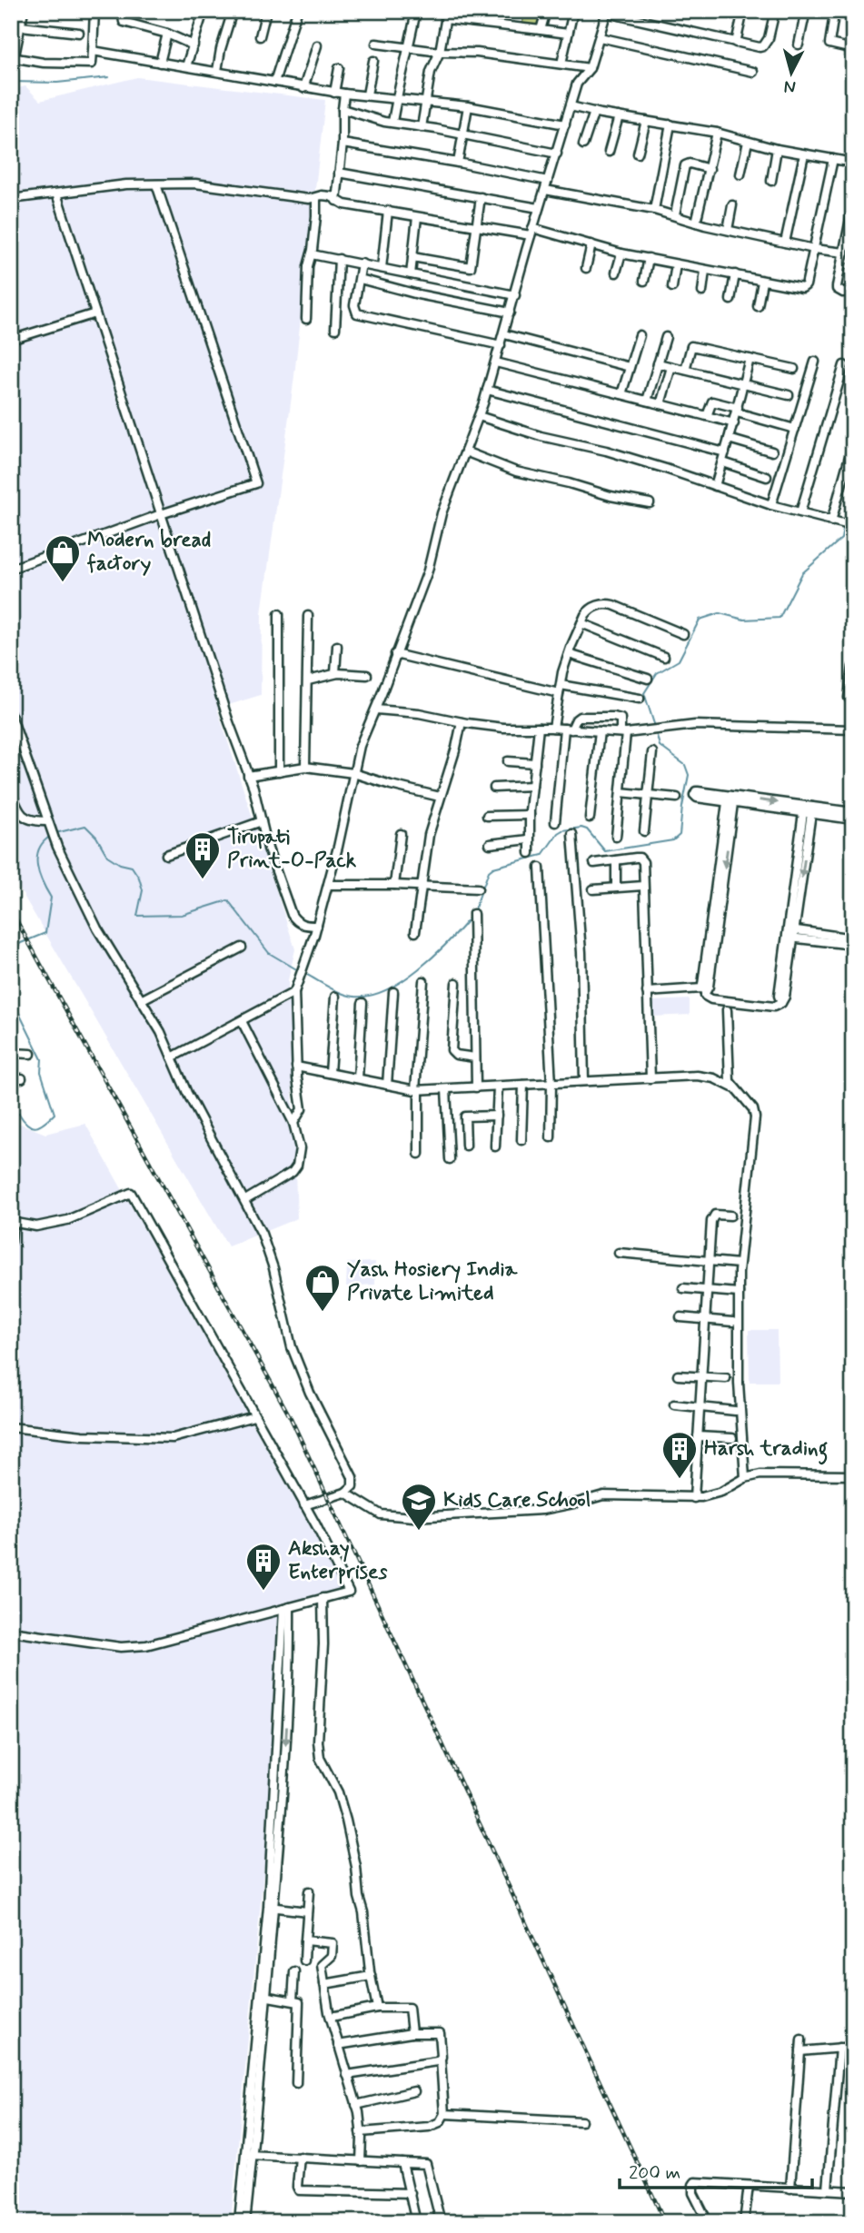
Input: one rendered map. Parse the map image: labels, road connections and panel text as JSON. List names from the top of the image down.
{
  "places": {
    "shop": ["Modern bread factory", "Yash Hosiery India Private Limited"],
    "building": ["Tirupati Print-O-Pack", "Harsh trading", "Akshay Enterprises"],
    "school or university": ["Kids Care School"]
  },
  "scale_bar": "200 m",
  "north": "bottom"
}
